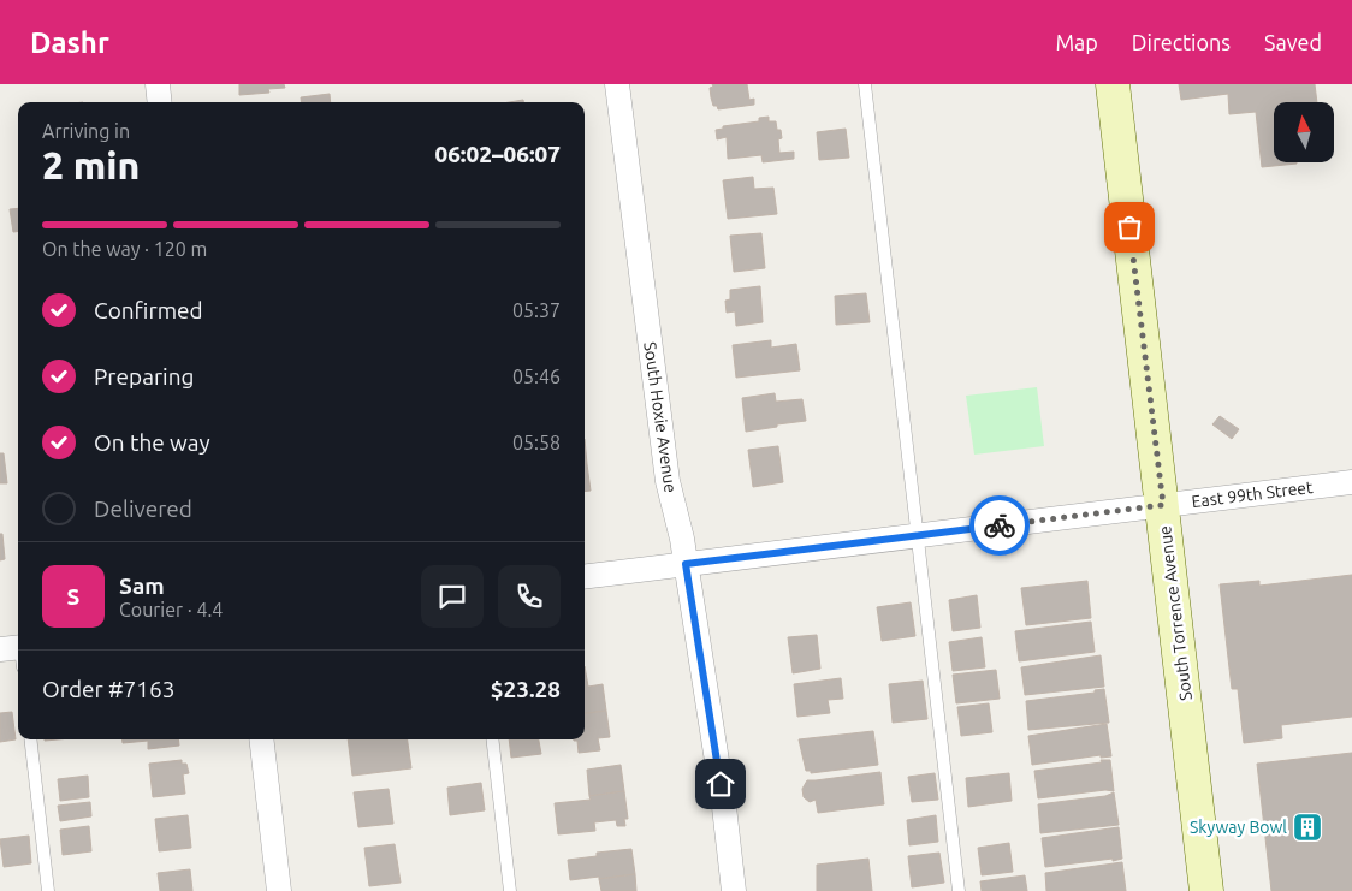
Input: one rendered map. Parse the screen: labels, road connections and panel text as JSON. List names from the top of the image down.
{
  "streets": {
    "main road": ["South Torrence Avenue"],
    "street": ["South Hoxie Avenue", "East 99th Street"]
  },
  "crossings": [
    ["South Hoxie Avenue", "East 99th Street"],
    ["East 99th Street", "South Torrence Avenue"]
  ],
  "places": {
    "building": ["Skyway Bowl"]
  },
  "north": "top",
  "page": {
    "header": "Dashr",
    "nav": ["Map", "Directions", "Saved"],
    "heading": ["2 min", "Arriving in", "06:02–06:07"],
    "panel": [
      "Sam",
      "Courier · 4.4",
      "Order #7163",
      "$23.28"
    ],
    "bar": "On the way · 120 m",
    "list": [
      ["Confirmed", "05:37"],
      ["Preparing", "05:46"],
      ["On the way", "05:58"],
      "Delivered"
    ],
    "round": "S"
  }
}
